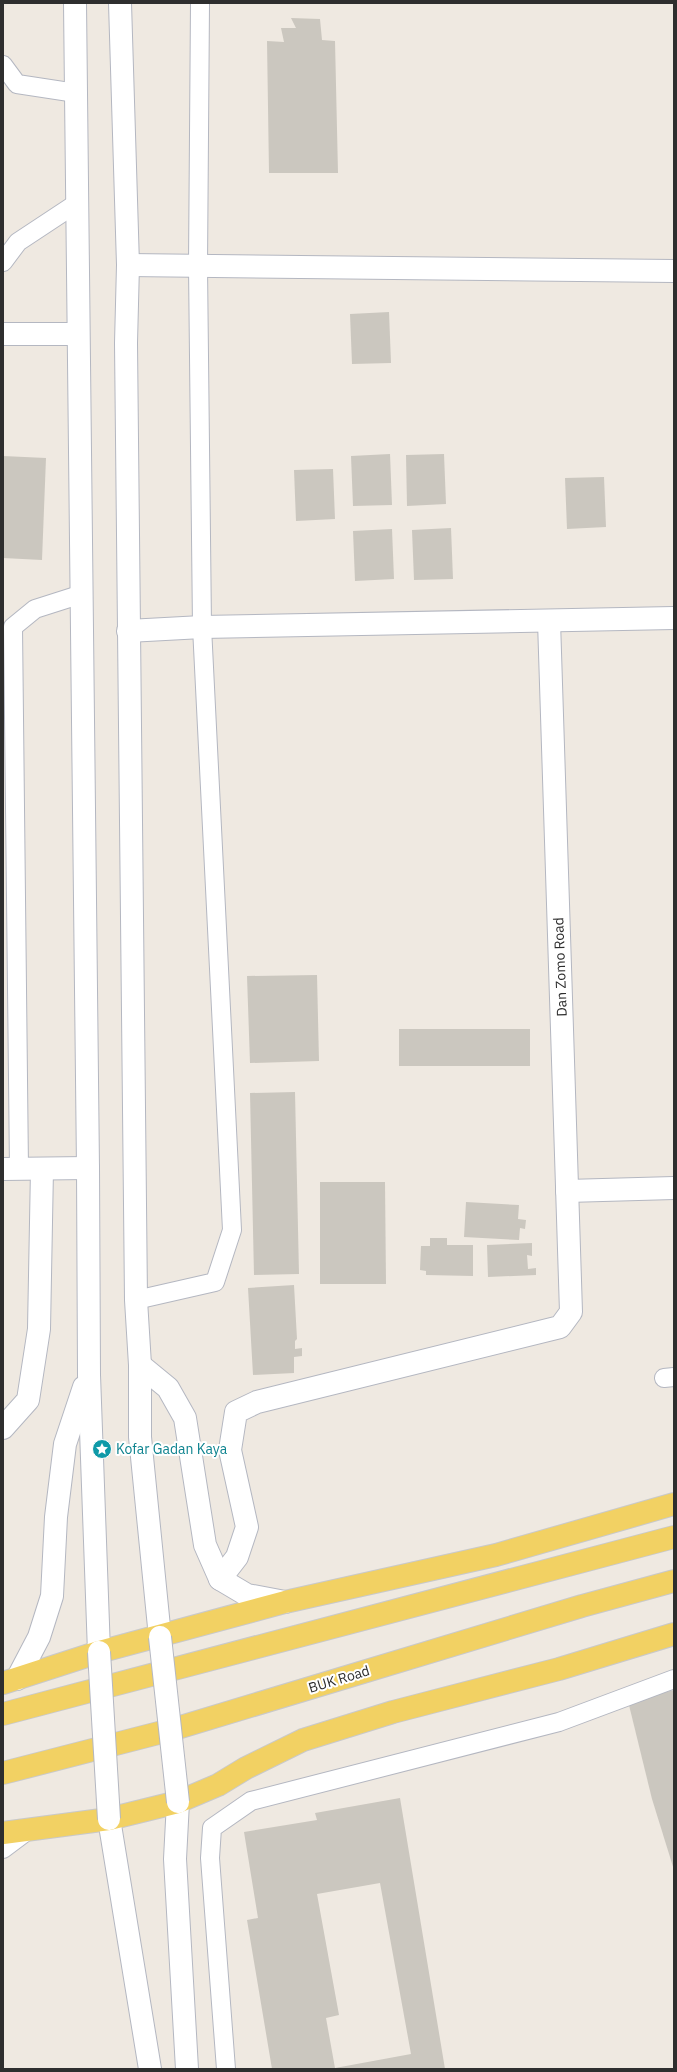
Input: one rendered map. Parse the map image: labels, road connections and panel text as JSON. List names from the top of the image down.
{
  "streets": {
    "main road": ["Dan Zomo Road", "BUK Road"]
  },
  "places": {
    "place": ["Kofar Gadan Kaya"]
  }
}
